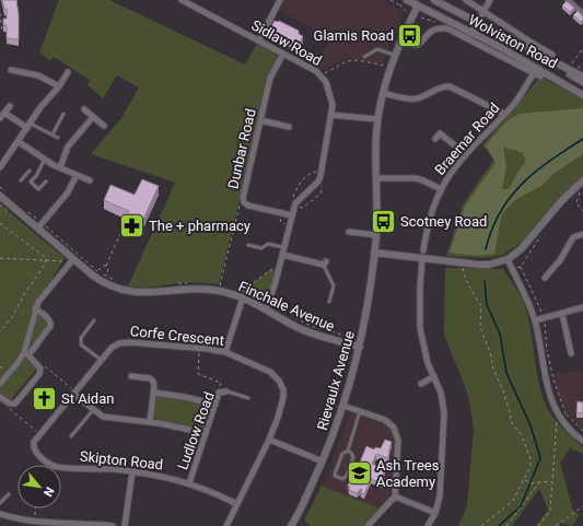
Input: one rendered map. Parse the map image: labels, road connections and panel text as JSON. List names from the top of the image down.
{
  "streets": {
    "street": [
      "Wolviston Road",
      "Sidlaw Road",
      "Braemar Road",
      "Dunbar Road",
      "Finchale Avenue",
      "Corfe Crescent",
      "Rievaulx Avenue",
      "Ludlow Road",
      "Skipton Road"
    ]
  },
  "crossings": [
    ["Wolviston Road", "Rievaulx Avenue"],
    ["Sidlaw Road", "Dunbar Road"],
    ["Finchale Avenue", "Rievaulx Avenue"],
    ["Corfe Crescent", "Skipton Road"],
    ["Ludlow Road", "Skipton Road"]
  ],
  "places": {
    "bus stop": ["Glamis Road", "Scotney Road"],
    "pharmacy": ["The + pharmacy"],
    "church": ["St Aidan"],
    "school or university": ["Ash Trees Academy"]
  },
  "north": "bottom right"
}
